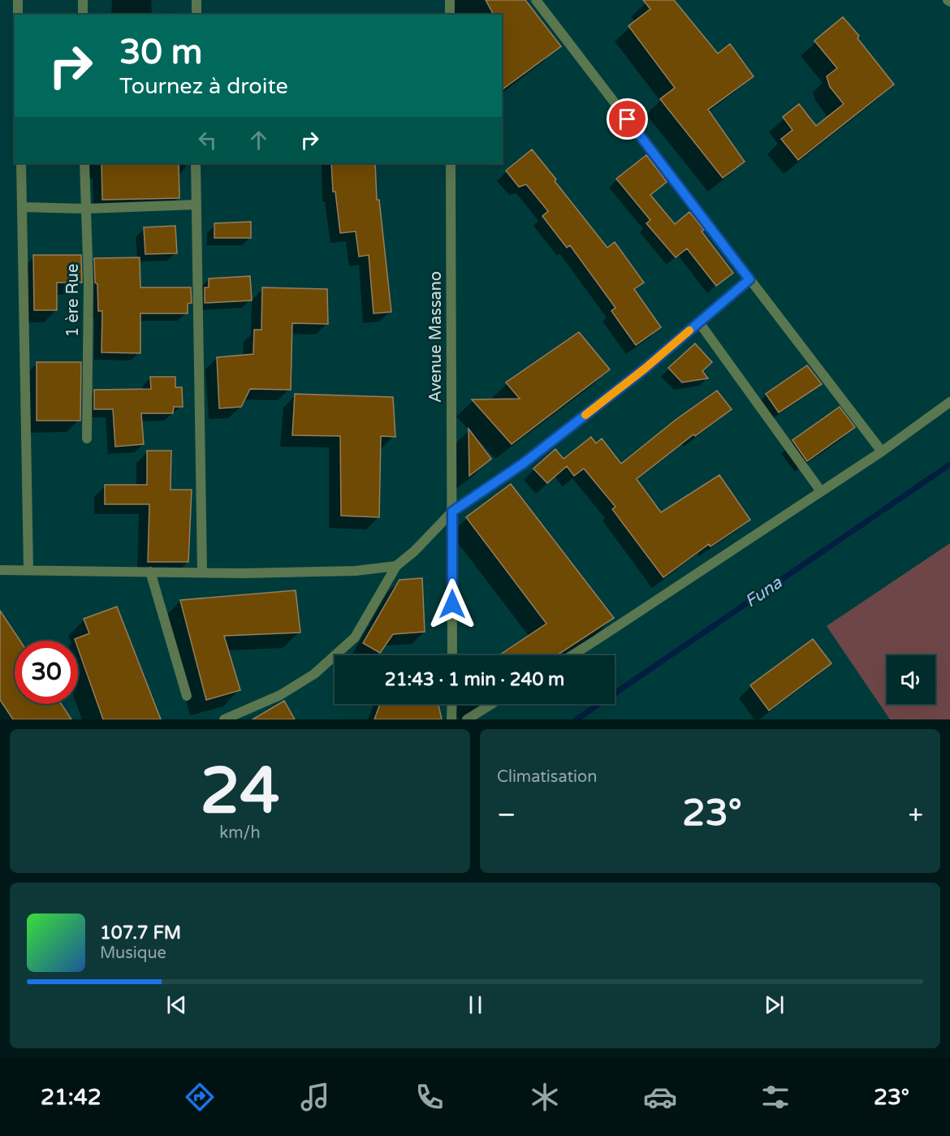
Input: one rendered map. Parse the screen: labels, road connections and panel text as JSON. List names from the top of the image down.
{
  "streets": {
    "street": ["1 ère Rue", "Avenue Massano"]
  },
  "water": ["Funa"],
  "page": {
    "turn": ["30 m", "Tournez à droite"],
    "limit": "30",
    "trip": "21:43 · 1 min · 240 m",
    "tile": [
      ["24", "km/h"],
      "Climatisation"
    ],
    "heat": ["−", "23°", "+"],
    "song": ["107.7 FM", "Musique"],
    "tabs": ["21:42", "23°"]
  }
}
